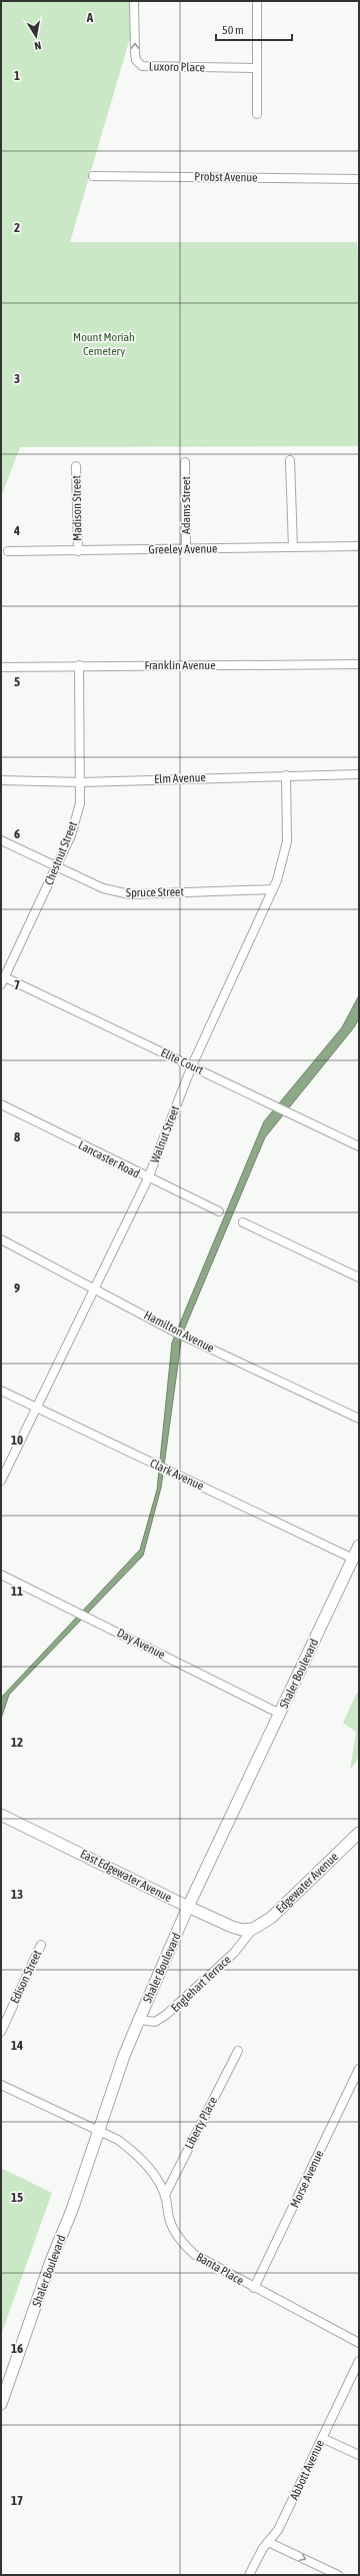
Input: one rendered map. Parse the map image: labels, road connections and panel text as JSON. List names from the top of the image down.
{
  "streets": {
    "street": [
      "Luxoro Place",
      "Probst Avenue",
      "Adams Street",
      "Madison Street",
      "Greeley Avenue",
      "Franklin Avenue",
      "Elm Avenue",
      "Chestnut Street",
      "Spruce Street",
      "Elite Court",
      "Walnut Street",
      "Lancaster Road",
      "Hamilton Avenue",
      "Clark Avenue",
      "Day Avenue",
      "Shaler Boulevard",
      "East Edgewater Avenue",
      "Edgewater Avenue",
      "Edison Street",
      "Englehart Terrace",
      "Liberty Place",
      "Morse Avenue",
      "Banta Place",
      "Abbott Avenue"
    ]
  },
  "crossings": [
    ["Adams Street", "Greeley Avenue"],
    ["Madison Street", "Greeley Avenue"],
    ["Franklin Avenue", "Chestnut Street"],
    ["Elm Avenue", "Chestnut Street"],
    ["Elm Avenue", "Walnut Street"],
    ["Chestnut Street", "Spruce Street"],
    ["Chestnut Street", "Elite Court"],
    ["Spruce Street", "Walnut Street"],
    ["Elite Court", "Walnut Street"],
    ["Walnut Street", "Lancaster Road"],
    ["Walnut Street", "Hamilton Avenue"],
    ["Walnut Street", "Clark Avenue"],
    ["Clark Avenue", "Shaler Boulevard"],
    ["Day Avenue", "Shaler Boulevard"],
    ["Shaler Boulevard", "East Edgewater Avenue"],
    ["Shaler Boulevard", "Englehart Terrace"],
    ["Shaler Boulevard", "Banta Place"],
    ["East Edgewater Avenue", "Edgewater Avenue"],
    ["East Edgewater Avenue", "Englehart Terrace"],
    ["Edgewater Avenue", "Englehart Terrace"],
    ["Liberty Place", "Banta Place"],
    ["Morse Avenue", "Banta Place"]
  ],
  "parks": ["Mount Moriah Cemetery"],
  "scale_bar": "50 m",
  "north": "bottom",
  "grid": {
    "columns": ["A"],
    "rows": [
      "1",
      "2",
      "3",
      "4",
      "5",
      "6",
      "7",
      "8",
      "9",
      "10",
      "11",
      "12",
      "13",
      "14",
      "15",
      "16",
      "17"
    ]
  }
}
